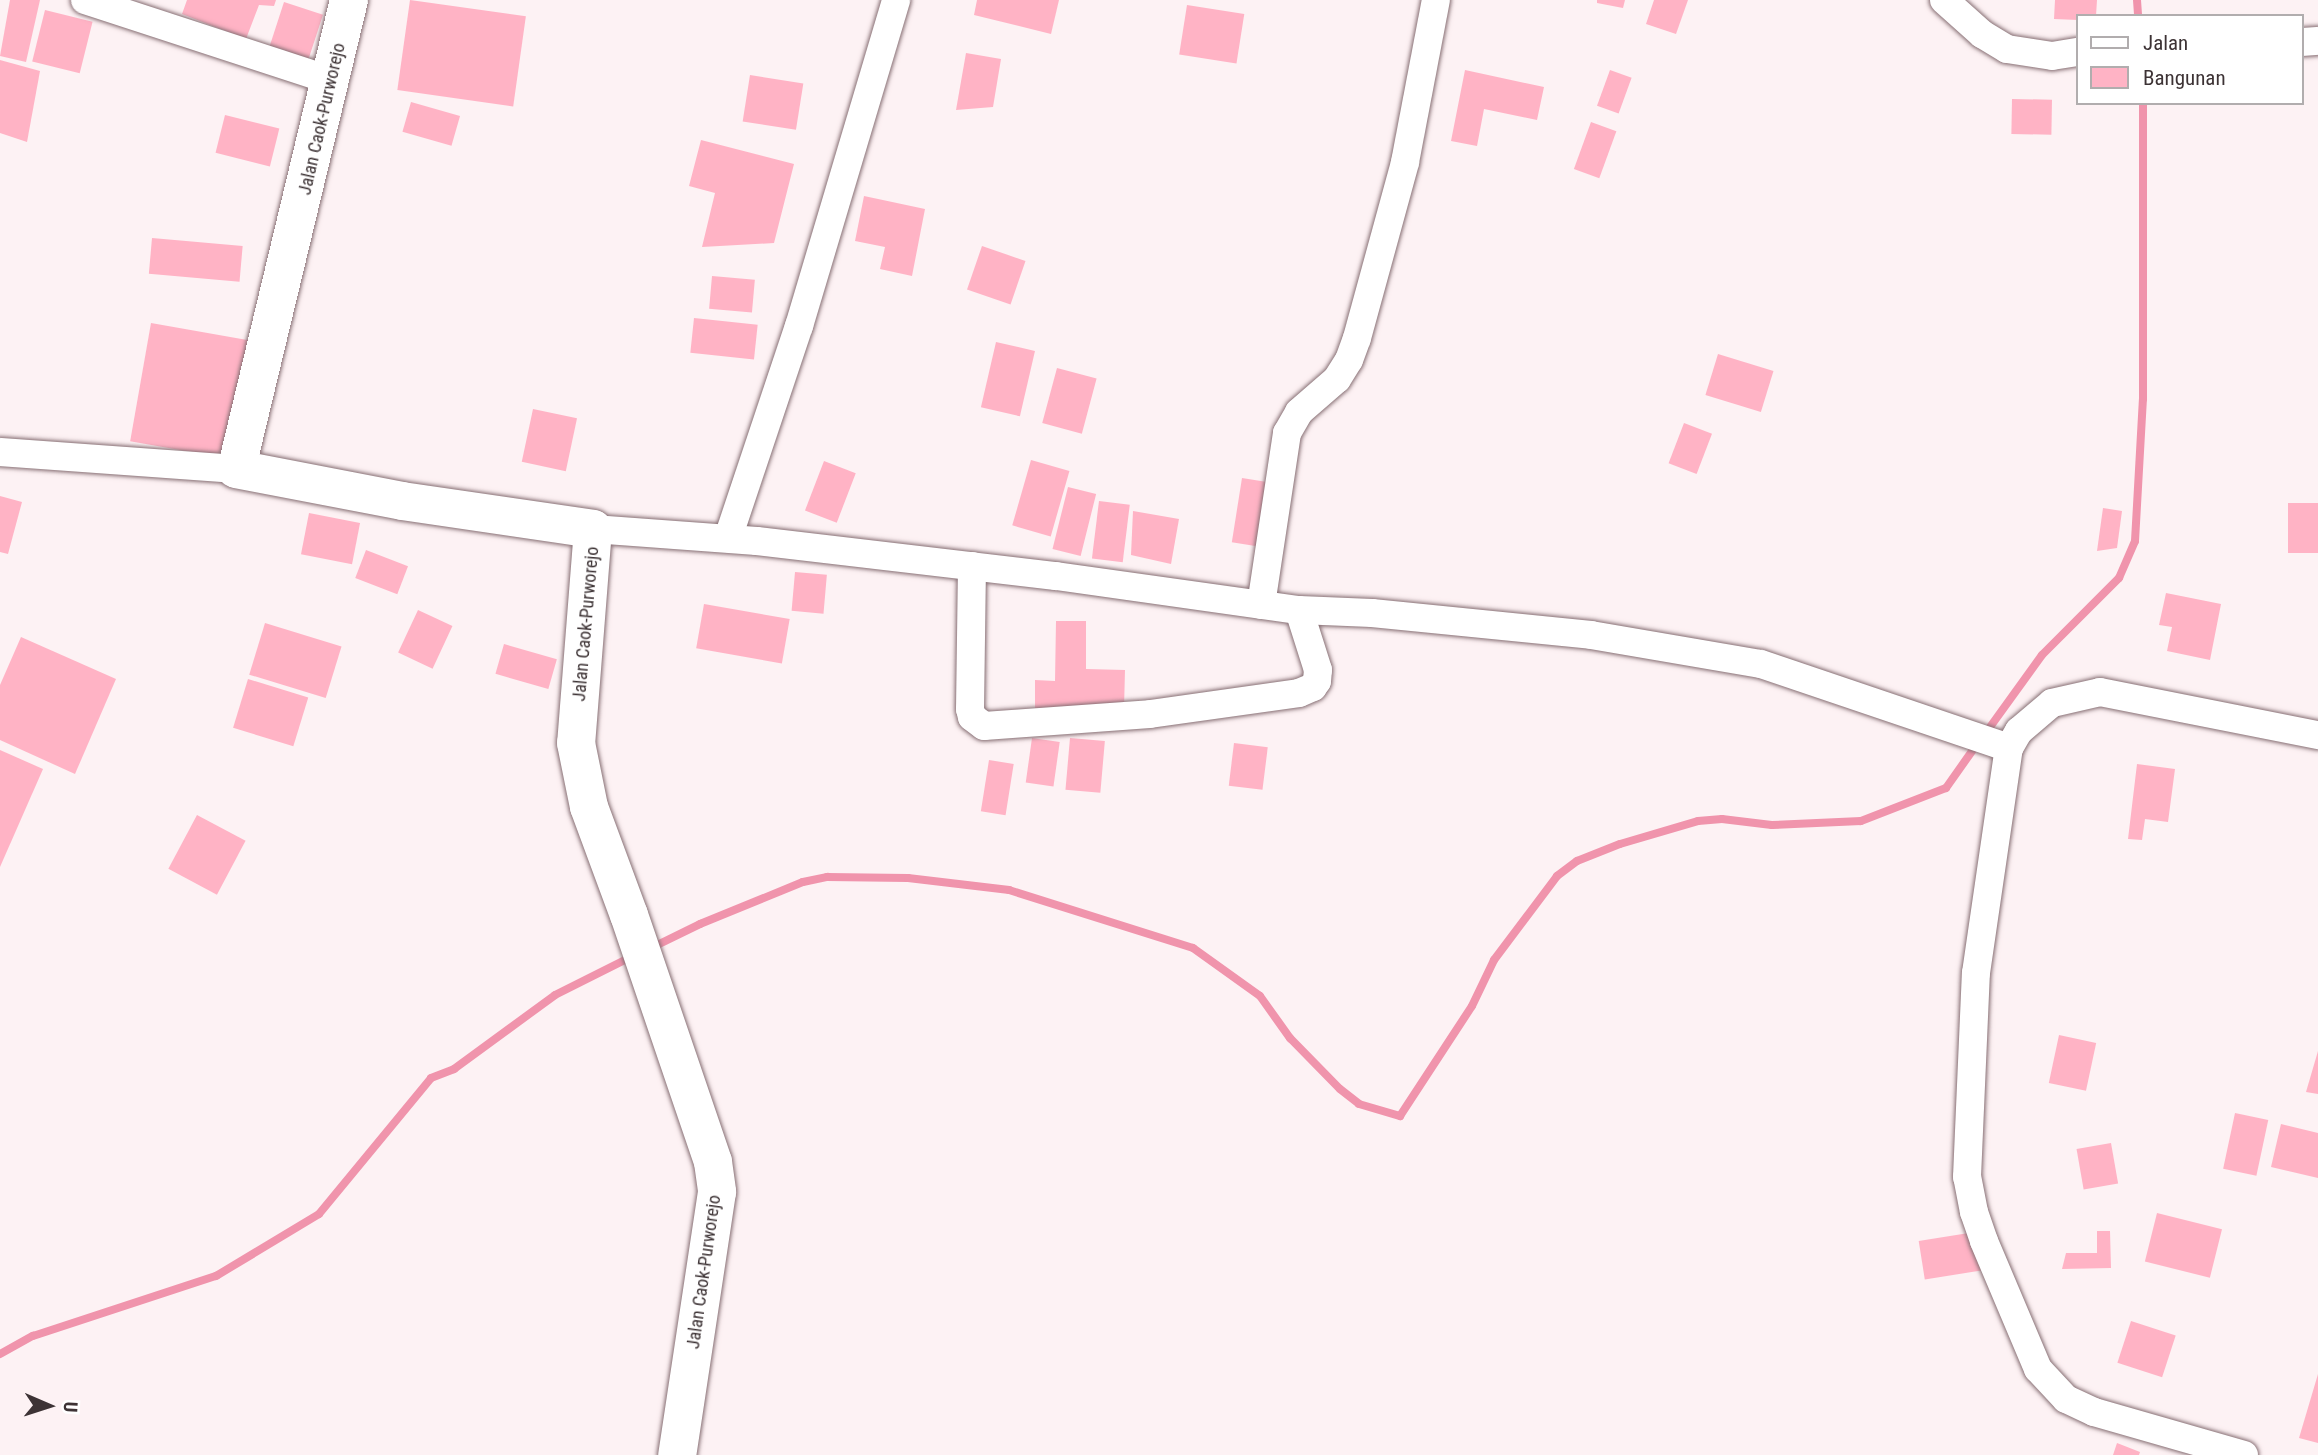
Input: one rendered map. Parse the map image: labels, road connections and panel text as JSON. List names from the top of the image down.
{
  "streets": {
    "street": ["Jalan Caok-Purworejo"]
  },
  "legend": ["Jalan", "Bangunan"],
  "north": "right"
}
